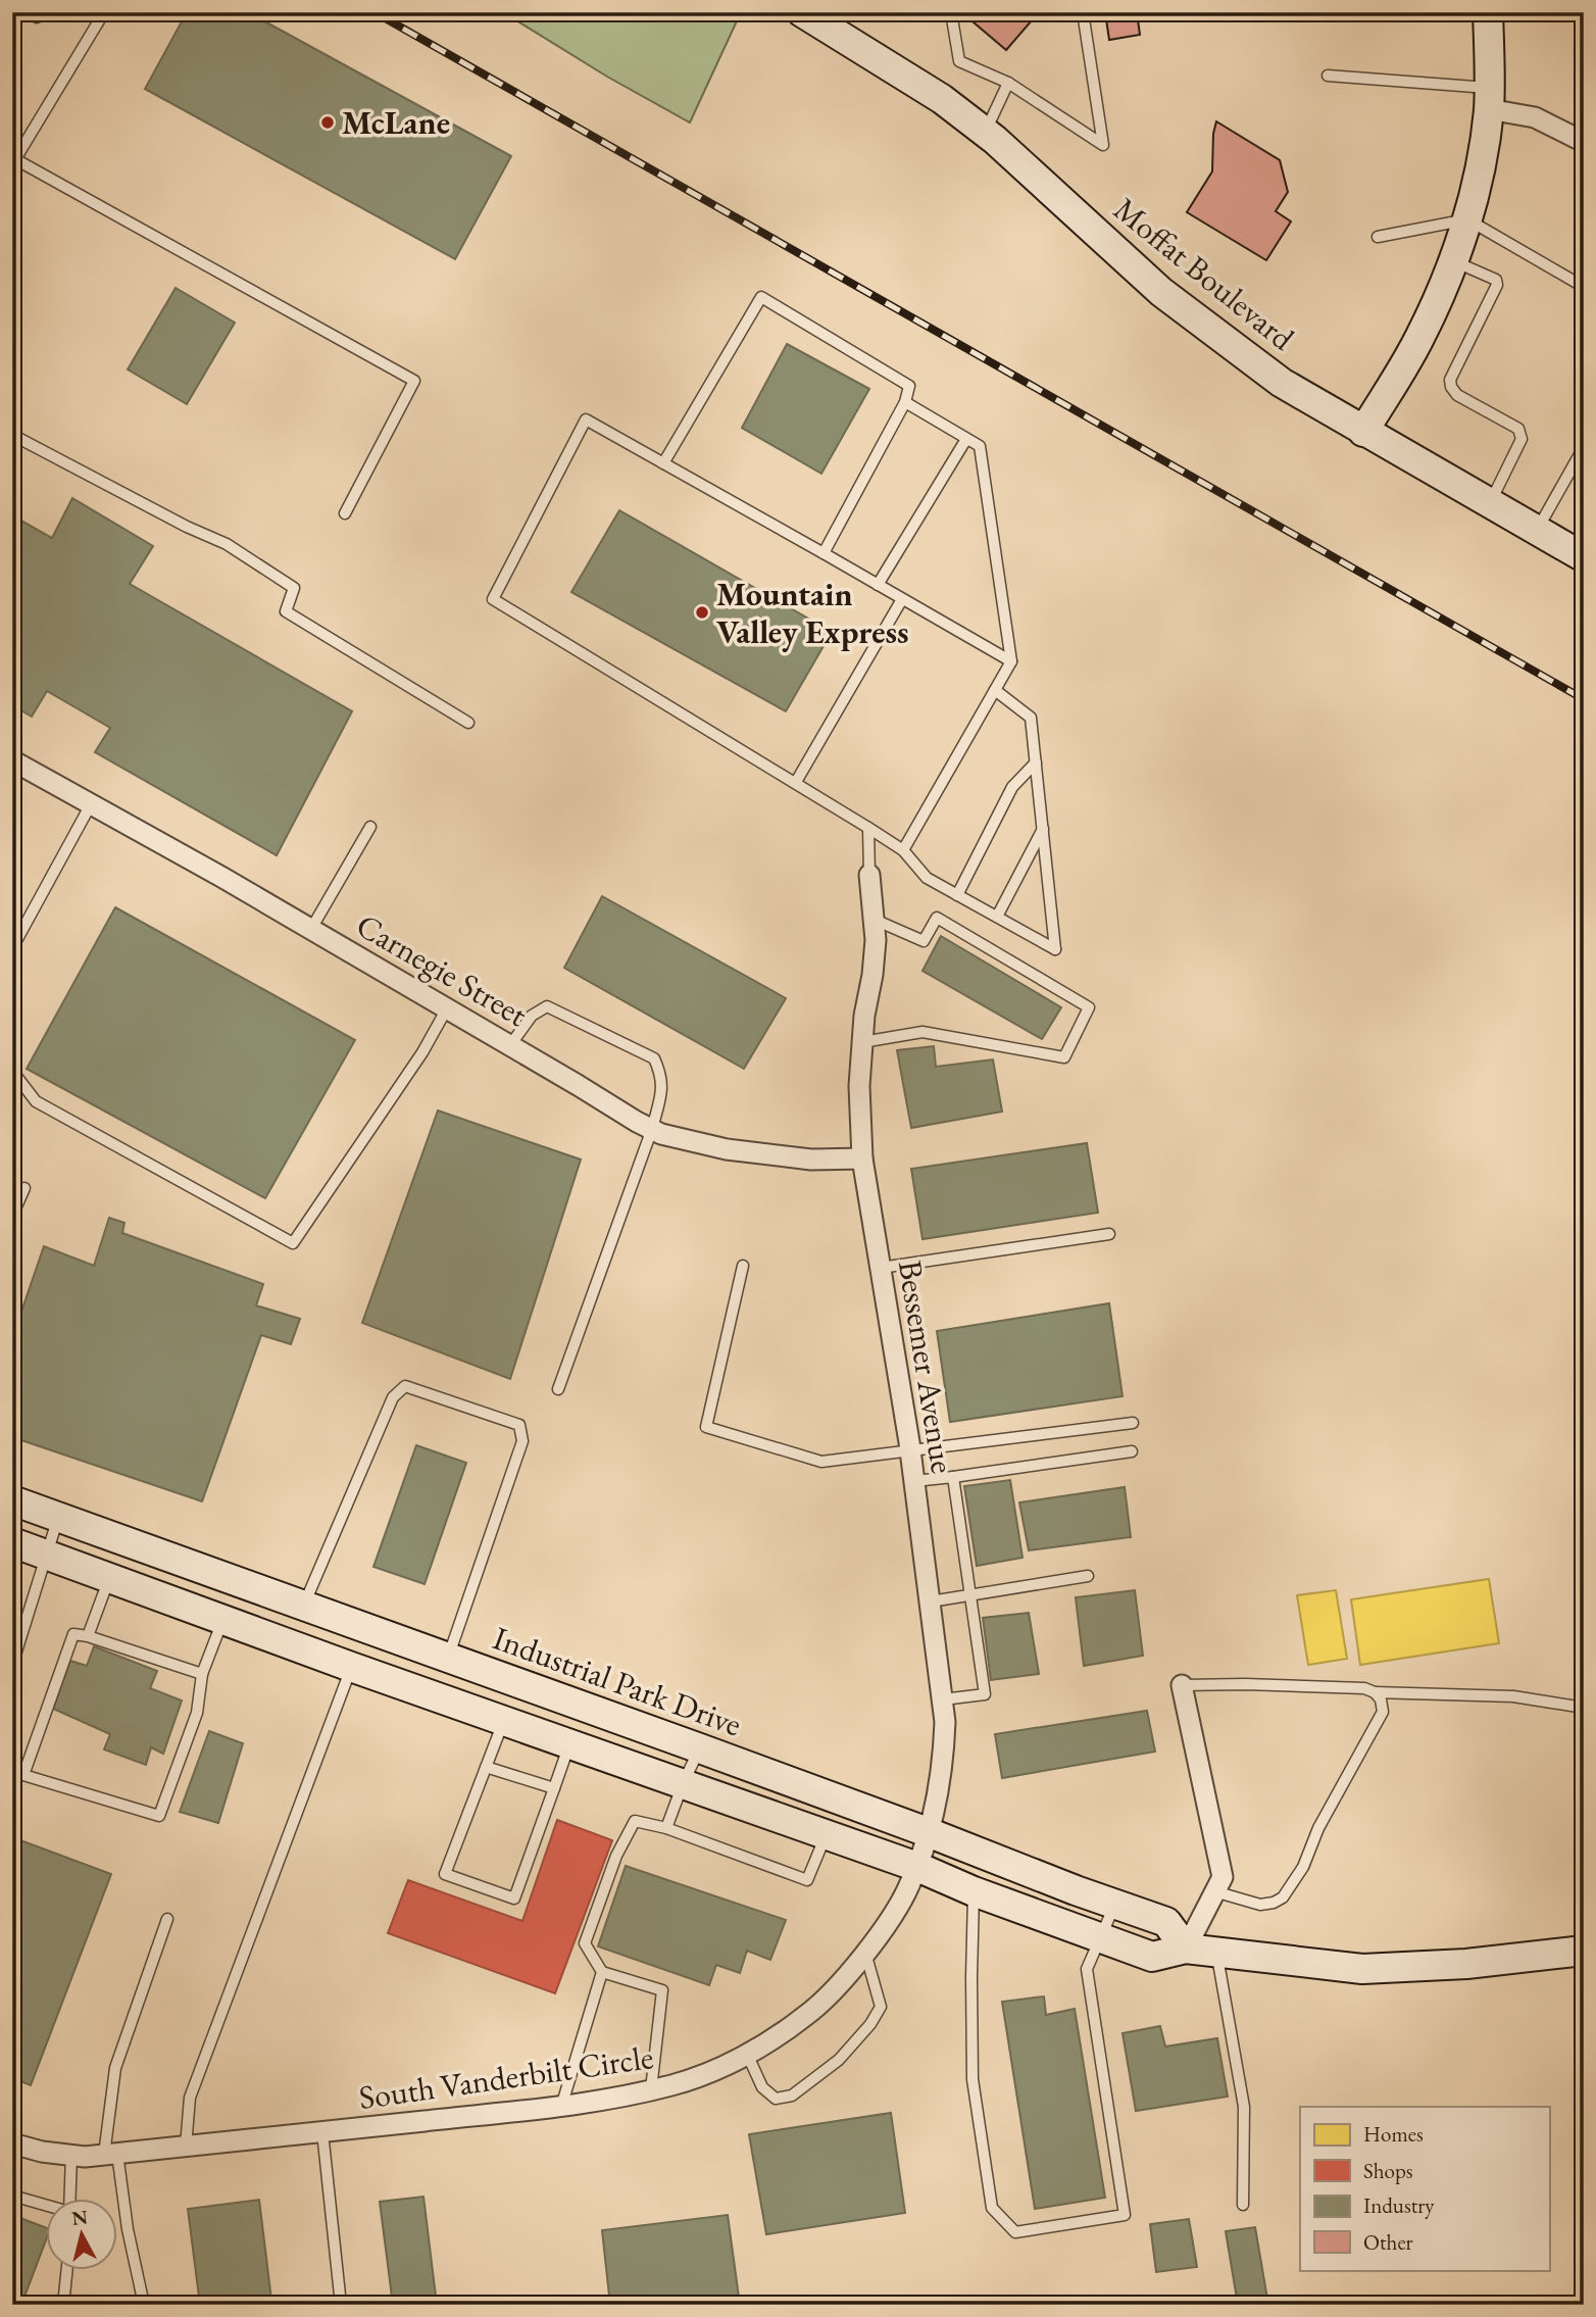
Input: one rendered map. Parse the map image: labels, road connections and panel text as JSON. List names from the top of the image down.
{
  "streets": {
    "street": [
      "Moffat Boulevard",
      "Carnegie Street",
      "Bessemer Avenue",
      "Industrial Park Drive",
      "South Vanderbilt Circle"
    ]
  },
  "crossings": [
    ["Carnegie Street", "Bessemer Avenue"],
    ["Bessemer Avenue", "Industrial Park Drive"],
    ["Bessemer Avenue", "South Vanderbilt Circle"]
  ],
  "places": ["McLane", "Mountain Valley Express"],
  "legend": [
    "Homes",
    "Shops",
    "Industry",
    "Other"
  ],
  "north": "top"
}
